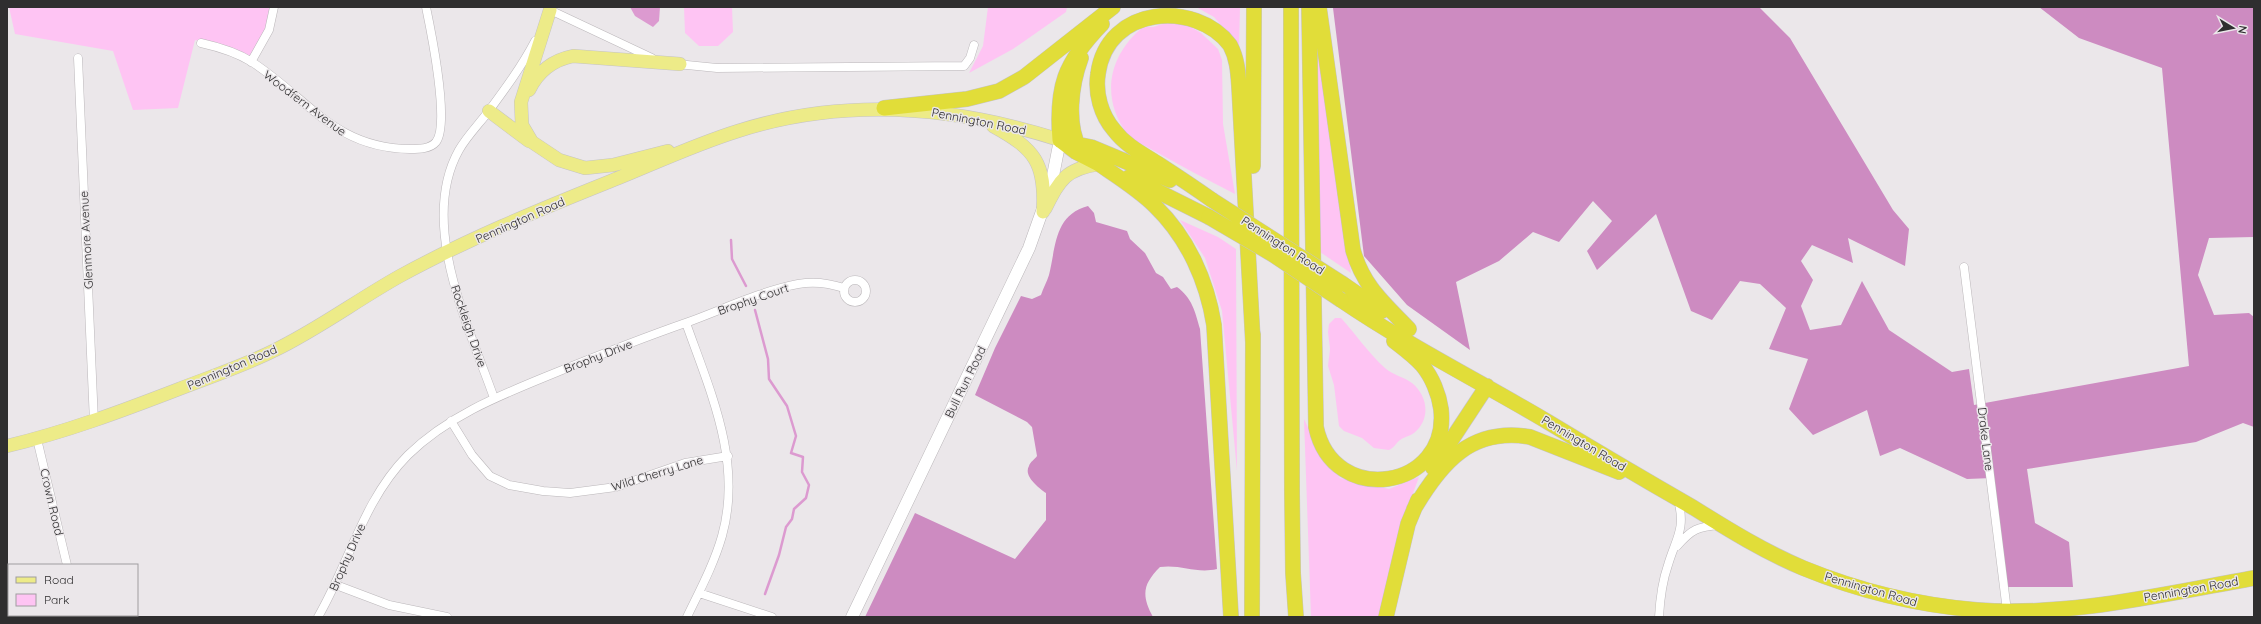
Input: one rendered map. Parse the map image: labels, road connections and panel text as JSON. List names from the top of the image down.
{
  "streets": {
    "highway": ["Pennington Road"],
    "street": [
      "Woodfern Avenue",
      "Glenmore Avenue",
      "Brophy Court",
      "Rockleigh Drive",
      "Brophy Drive",
      "Bull Run Road",
      "Drake Lane",
      "Wild Cherry Lane",
      "Crown Road"
    ]
  },
  "crossings": [
    ["Pennington Road", "Glenmore Avenue"],
    ["Pennington Road", "Rockleigh Drive"],
    ["Pennington Road", "Bull Run Road"],
    ["Pennington Road", "Drake Lane"],
    ["Pennington Road", "Crown Road"],
    ["Brophy Court", "Brophy Drive"],
    ["Rockleigh Drive", "Brophy Drive"],
    ["Brophy Drive", "Wild Cherry Lane"]
  ],
  "legend": ["Road", "Park"],
  "north": "right"
}
